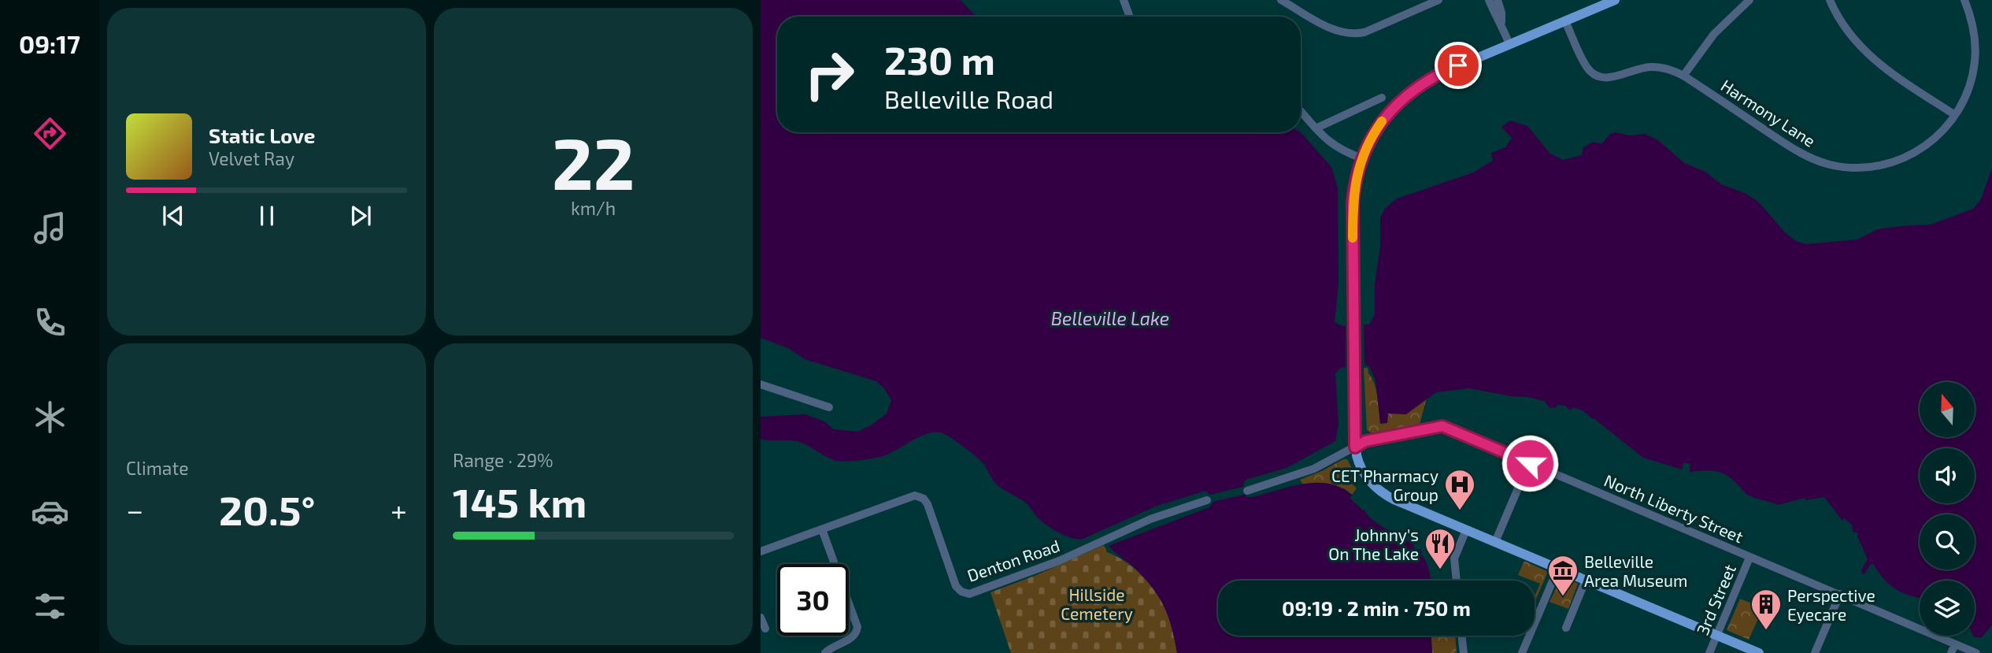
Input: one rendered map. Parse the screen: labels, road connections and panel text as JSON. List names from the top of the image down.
{
  "streets": {
    "street": [
      "Harmony Lane",
      "North Liberty Street",
      "Denton Road",
      "3rd Street"
    ]
  },
  "crossings": [
    ["North Liberty Street", "3rd Street"]
  ],
  "water": ["Belleville Lake"],
  "parks": ["Hillside Cemetery"],
  "places": {
    "hospital": ["CET Pharmacy Group"],
    "restaurant": ["Johnny's On The Lake"],
    "museum": ["Belleville Area Museum"],
    "building": ["Perspective Eyecare"]
  },
  "north": "top",
  "page": {
    "tabs": "09:17",
    "tile": [
      ["22", "km/h"],
      "Climate",
      ["Range · 29%", "145 km"]
    ],
    "turn": ["230 m", "Belleville Road"],
    "song": ["Static Love", "Velvet Ray"],
    "heat": ["−", "20.5°", "+"],
    "limit": "30",
    "trip": "09:19 · 2 min · 750 m"
  }
}
